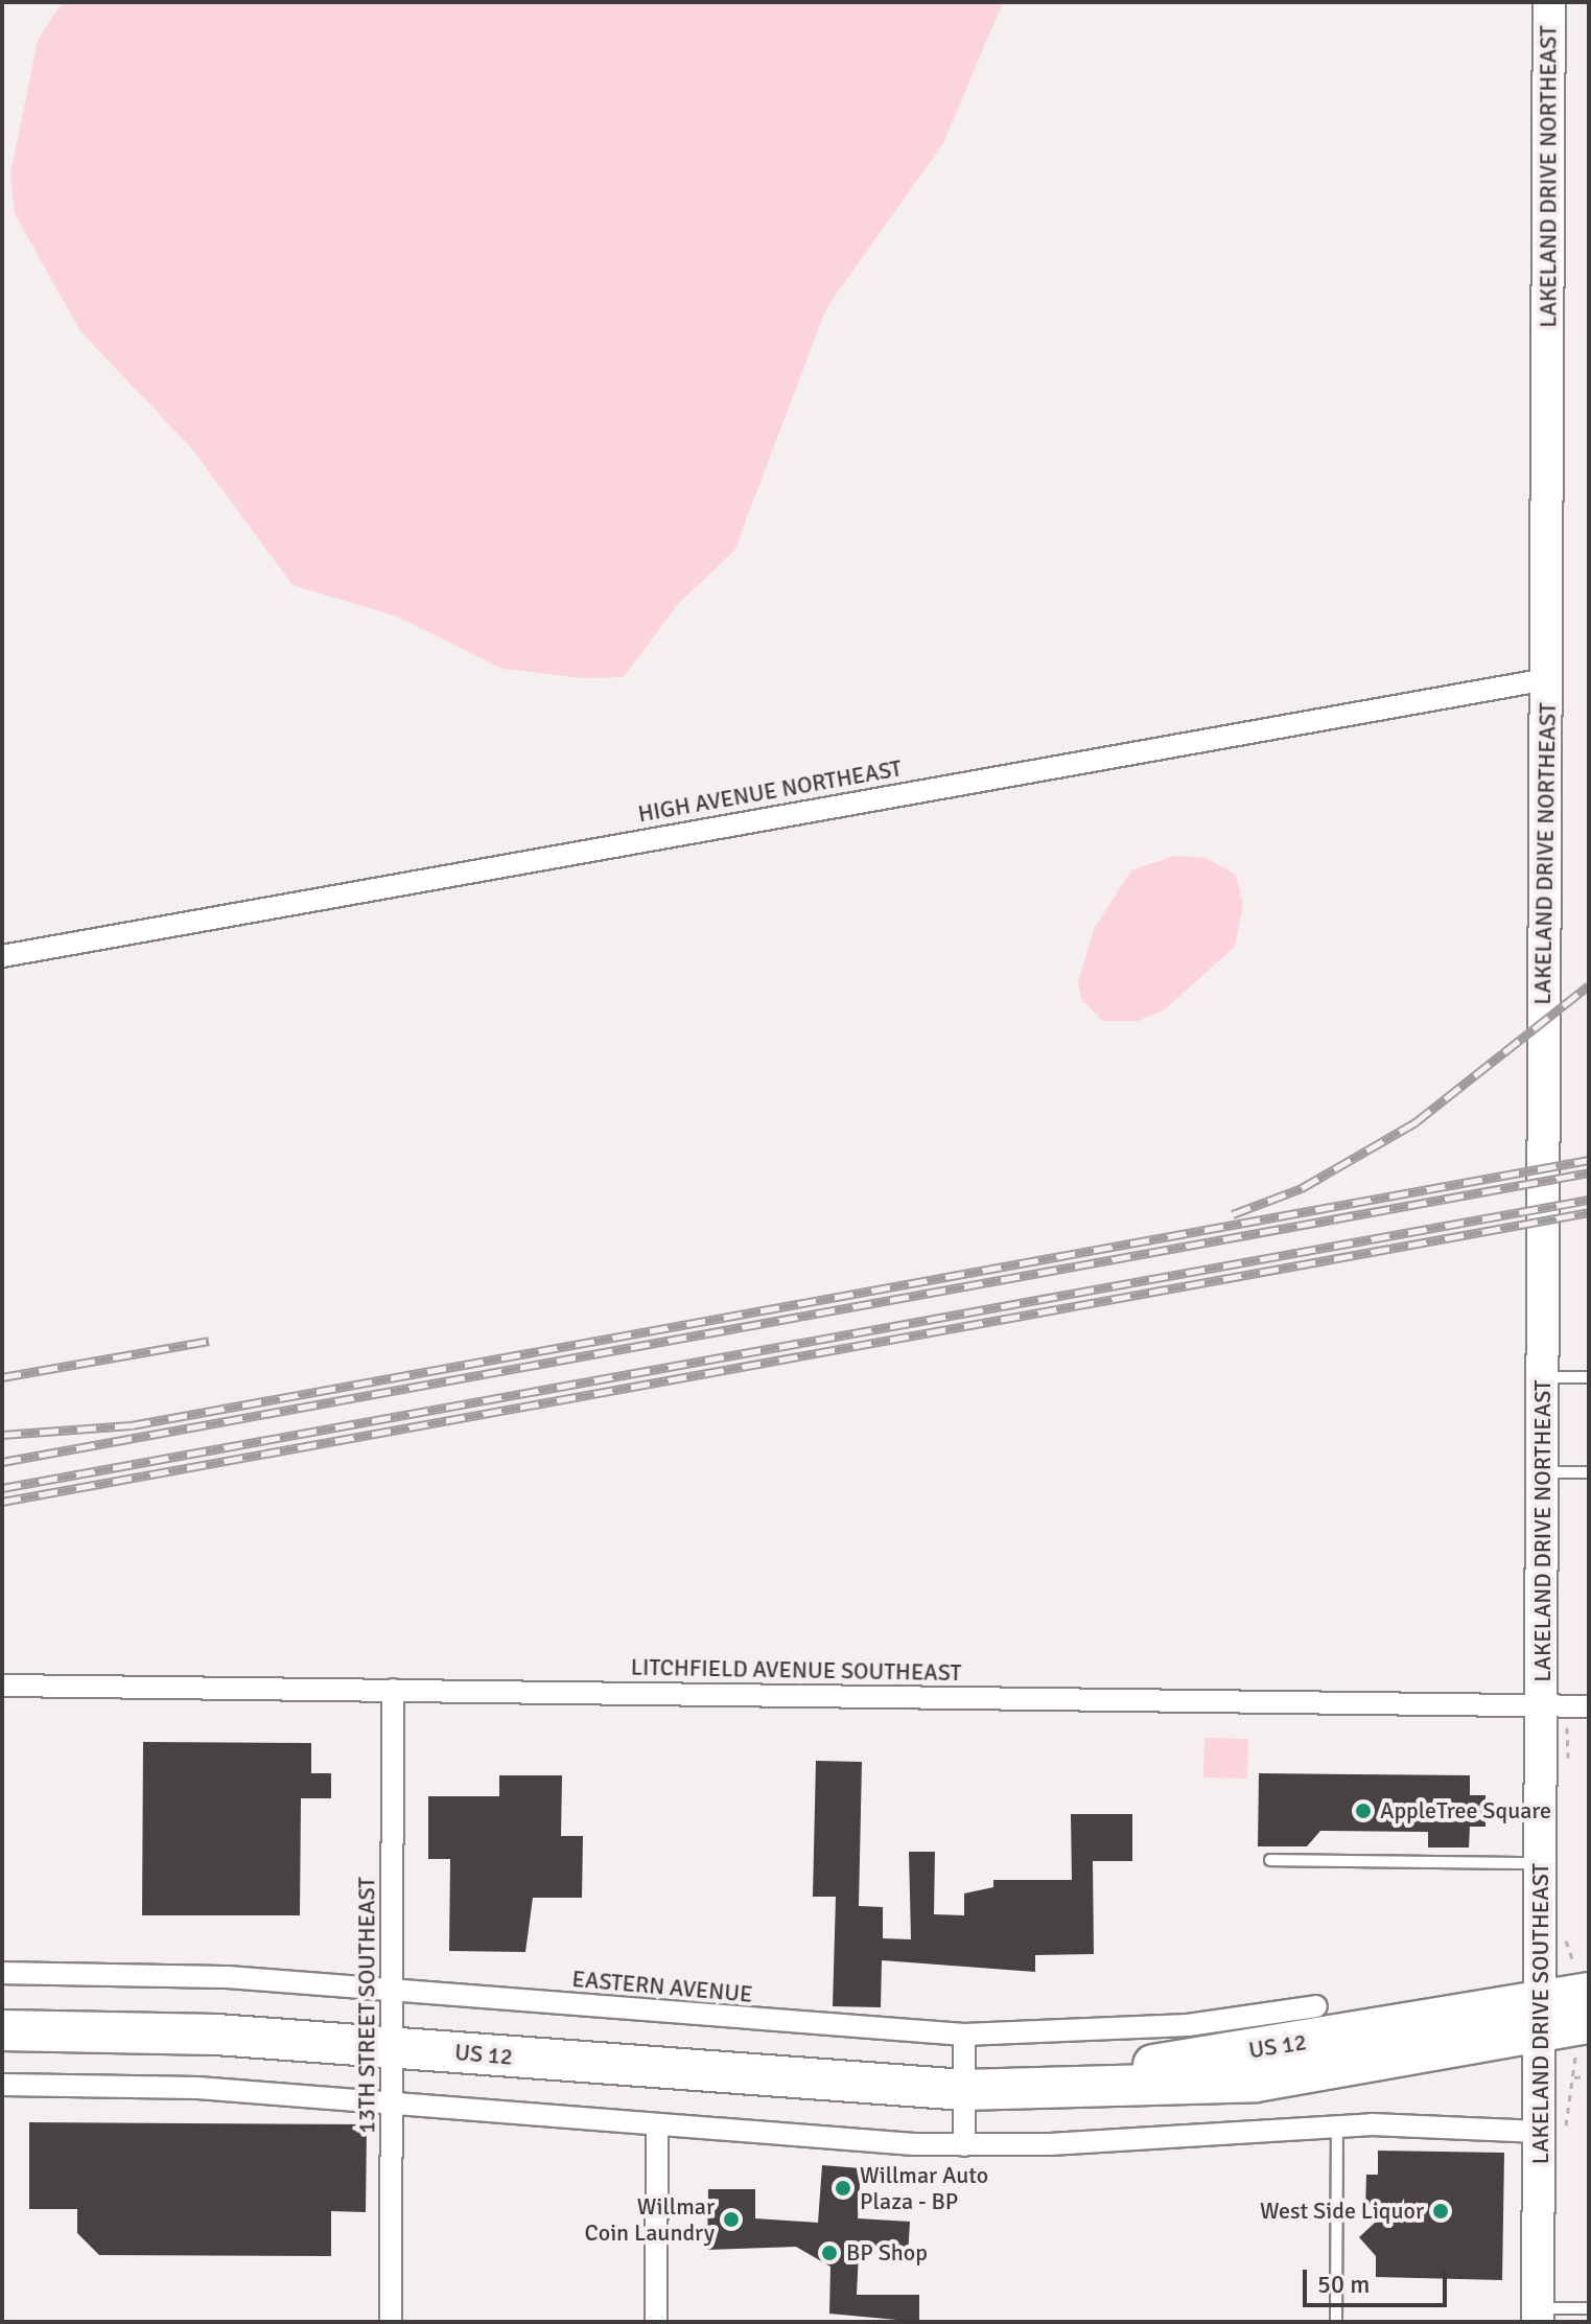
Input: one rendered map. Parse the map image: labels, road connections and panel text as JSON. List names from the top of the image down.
{
  "streets": {
    "highway": ["US 12"],
    "main road": ["LAKELAND DRIVE NORTHEAST", "LAKELAND DRIVE SOUTHEAST"],
    "street": [
      "HIGH AVENUE NORTHEAST",
      "LITCHFIELD AVENUE SOUTHEAST",
      "EASTERN AVENUE",
      "13TH STREET SOUTHEAST"
    ]
  },
  "crossings": [
    ["LAKELAND DRIVE NORTHEAST", "HIGH AVENUE NORTHEAST"],
    ["LAKELAND DRIVE NORTHEAST", "LITCHFIELD AVENUE SOUTHEAST"],
    ["LAKELAND DRIVE NORTHEAST", "LAKELAND DRIVE SOUTHEAST"],
    ["LITCHFIELD AVENUE SOUTHEAST", "13TH STREET SOUTHEAST"],
    ["LITCHFIELD AVENUE SOUTHEAST", "LAKELAND DRIVE SOUTHEAST"],
    ["EASTERN AVENUE", "13TH STREET SOUTHEAST"],
    ["13TH STREET SOUTHEAST", "US 12"],
    ["LAKELAND DRIVE SOUTHEAST", "US 12"]
  ],
  "places": [
    "AppleTree Square",
    "Willmar Auto Plaza - BP",
    "West Side Liquor",
    "Willmar Coin Laundry",
    "BP Shop"
  ],
  "scale_bar": "50 m"
}
